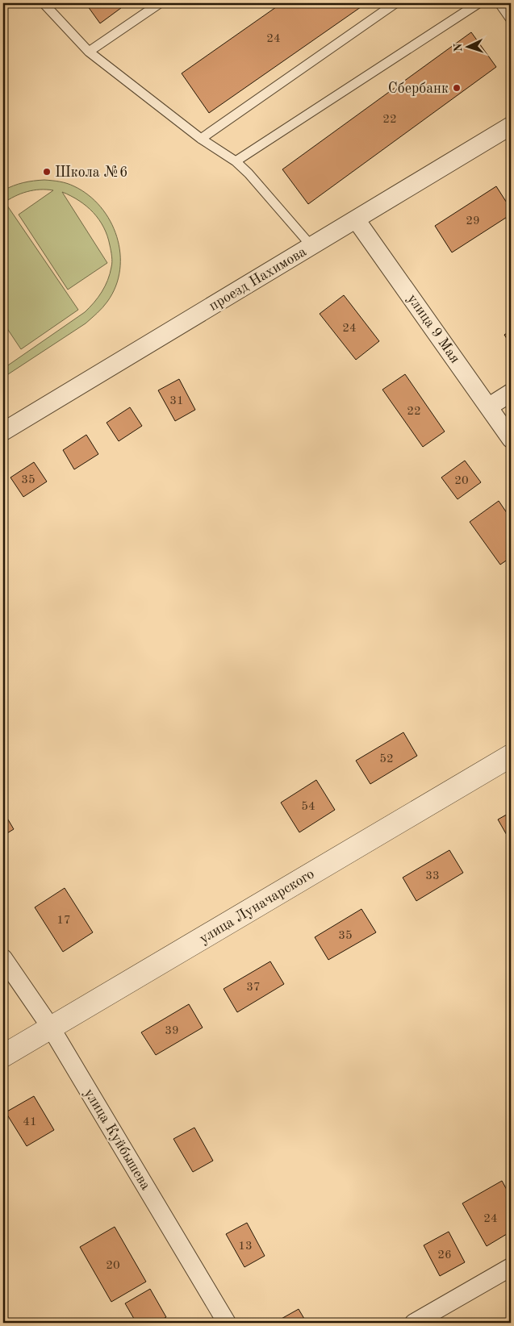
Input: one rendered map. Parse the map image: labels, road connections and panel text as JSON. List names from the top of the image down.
{
  "streets": {
    "street": [
      "проезд Нахимова",
      "улица 9 Мая",
      "улица Луначарского",
      "улица Куйбышева"
    ]
  },
  "crossings": [
    ["проезд Нахимова", "улица 9 Мая"],
    ["улица Луначарского", "улица Куйбышева"]
  ],
  "places": ["Сбербанк", "Школа №6"],
  "house_numbers": [
    "24",
    "22",
    "29",
    "24",
    "31",
    "22",
    "35",
    "20",
    "52",
    "54",
    "33",
    "17",
    "35",
    "37",
    "39",
    "41",
    "24",
    "13",
    "26",
    "20"
  ],
  "north": "left"
}
